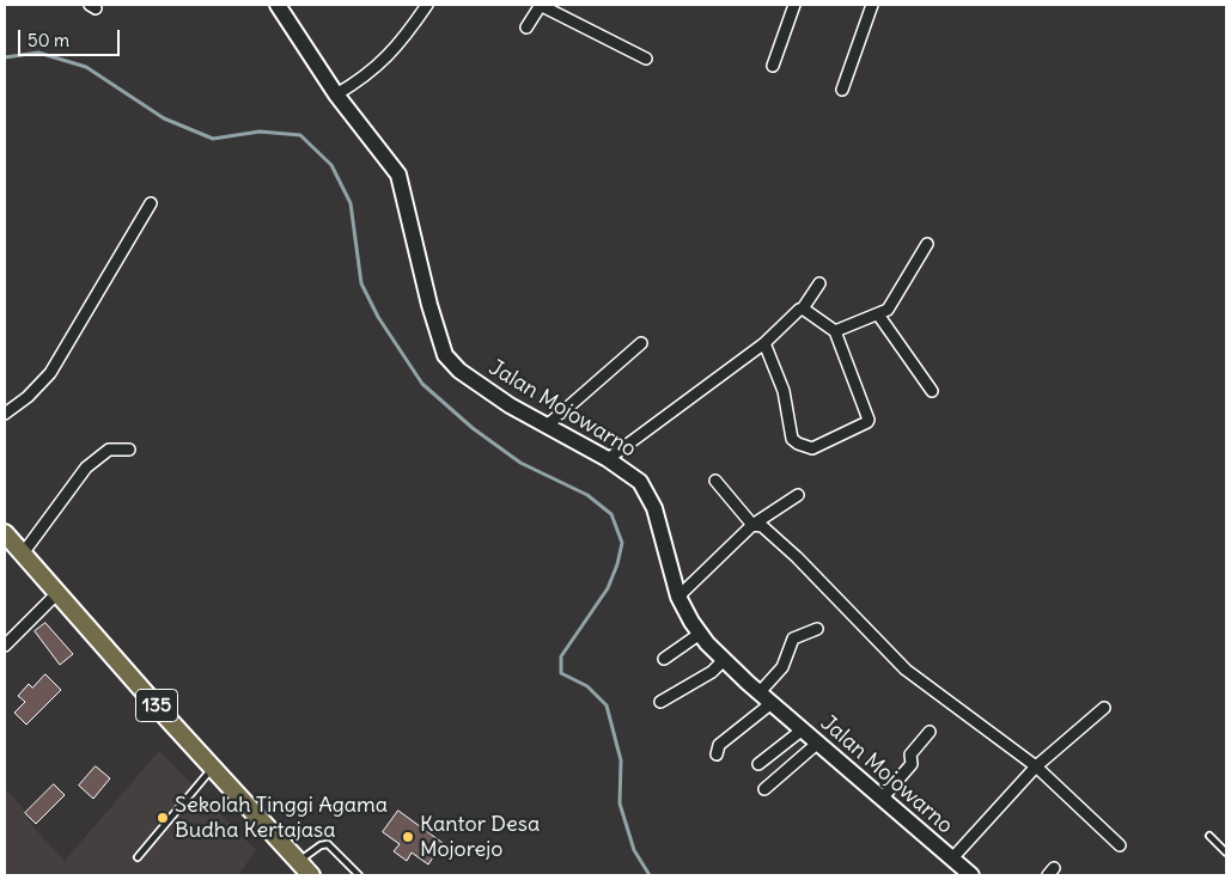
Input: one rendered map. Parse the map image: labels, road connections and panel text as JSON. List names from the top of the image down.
{
  "streets": {
    "main road": ["135"],
    "street": ["Jalan Mojowarno"]
  },
  "places": ["Sekolah Tinggi Agama Budha Kertajasa", "Kantor Desa Mojorejo"],
  "scale_bar": "50 m"
}
